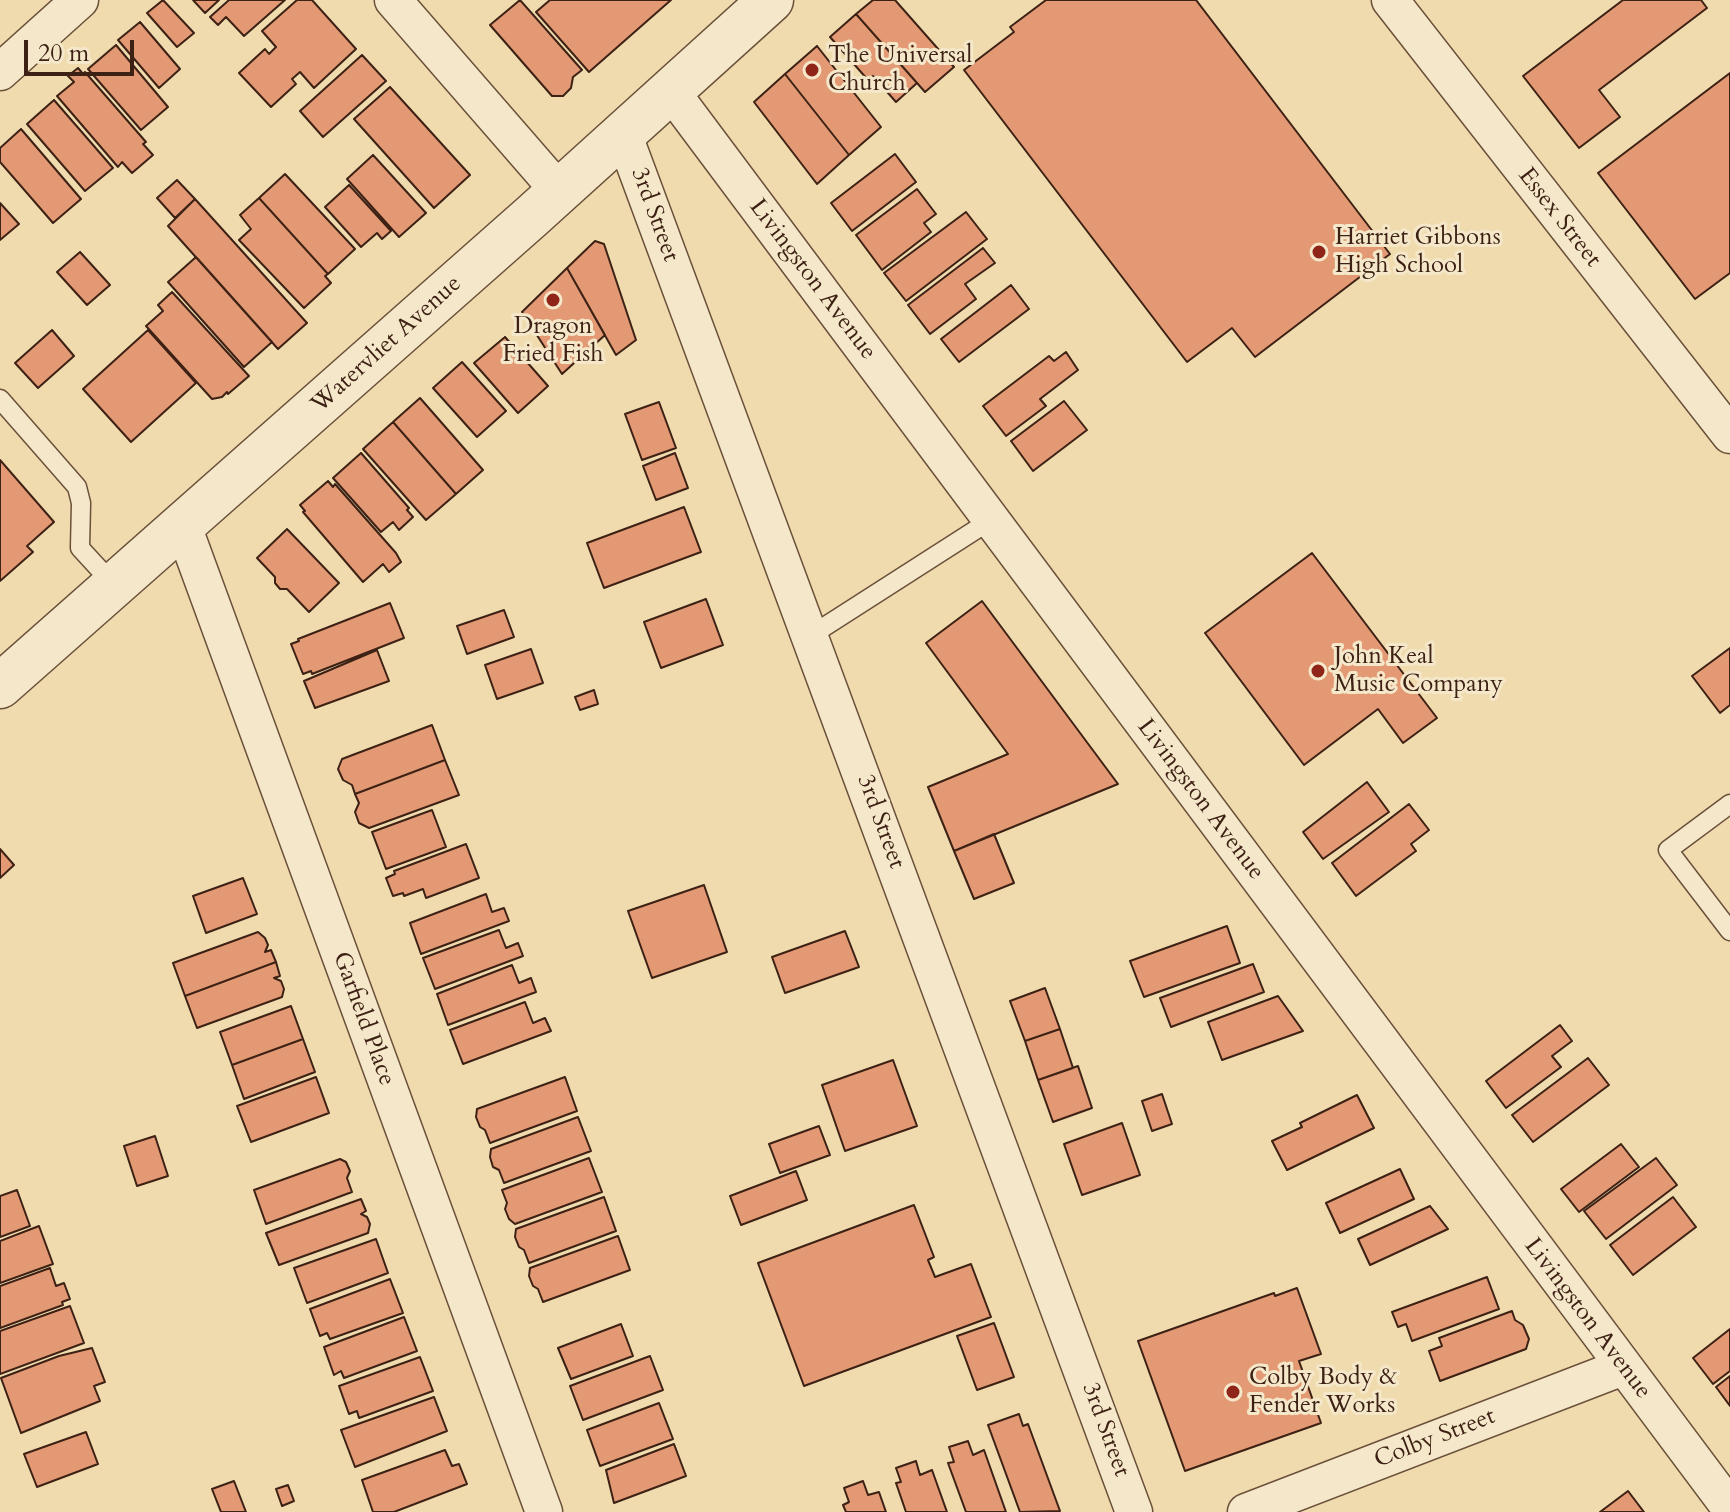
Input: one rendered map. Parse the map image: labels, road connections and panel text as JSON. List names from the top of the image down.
{
  "streets": {
    "street": [
      "3rd Street",
      "Essex Street",
      "Livingston Avenue",
      "Watervliet Avenue",
      "Garfield Place",
      "Colby Street"
    ]
  },
  "crossings": [
    ["3rd Street", "Watervliet Avenue"],
    ["Livingston Avenue", "Watervliet Avenue"],
    ["Livingston Avenue", "Colby Street"],
    ["Watervliet Avenue", "Garfield Place"]
  ],
  "places": [
    "The Universal Church",
    "Harriet Gibbons High School",
    "Dragon Fried Fish",
    "John Keal Music Company",
    "Colby Body & Fender Works"
  ],
  "scale_bar": "20 m"
}
